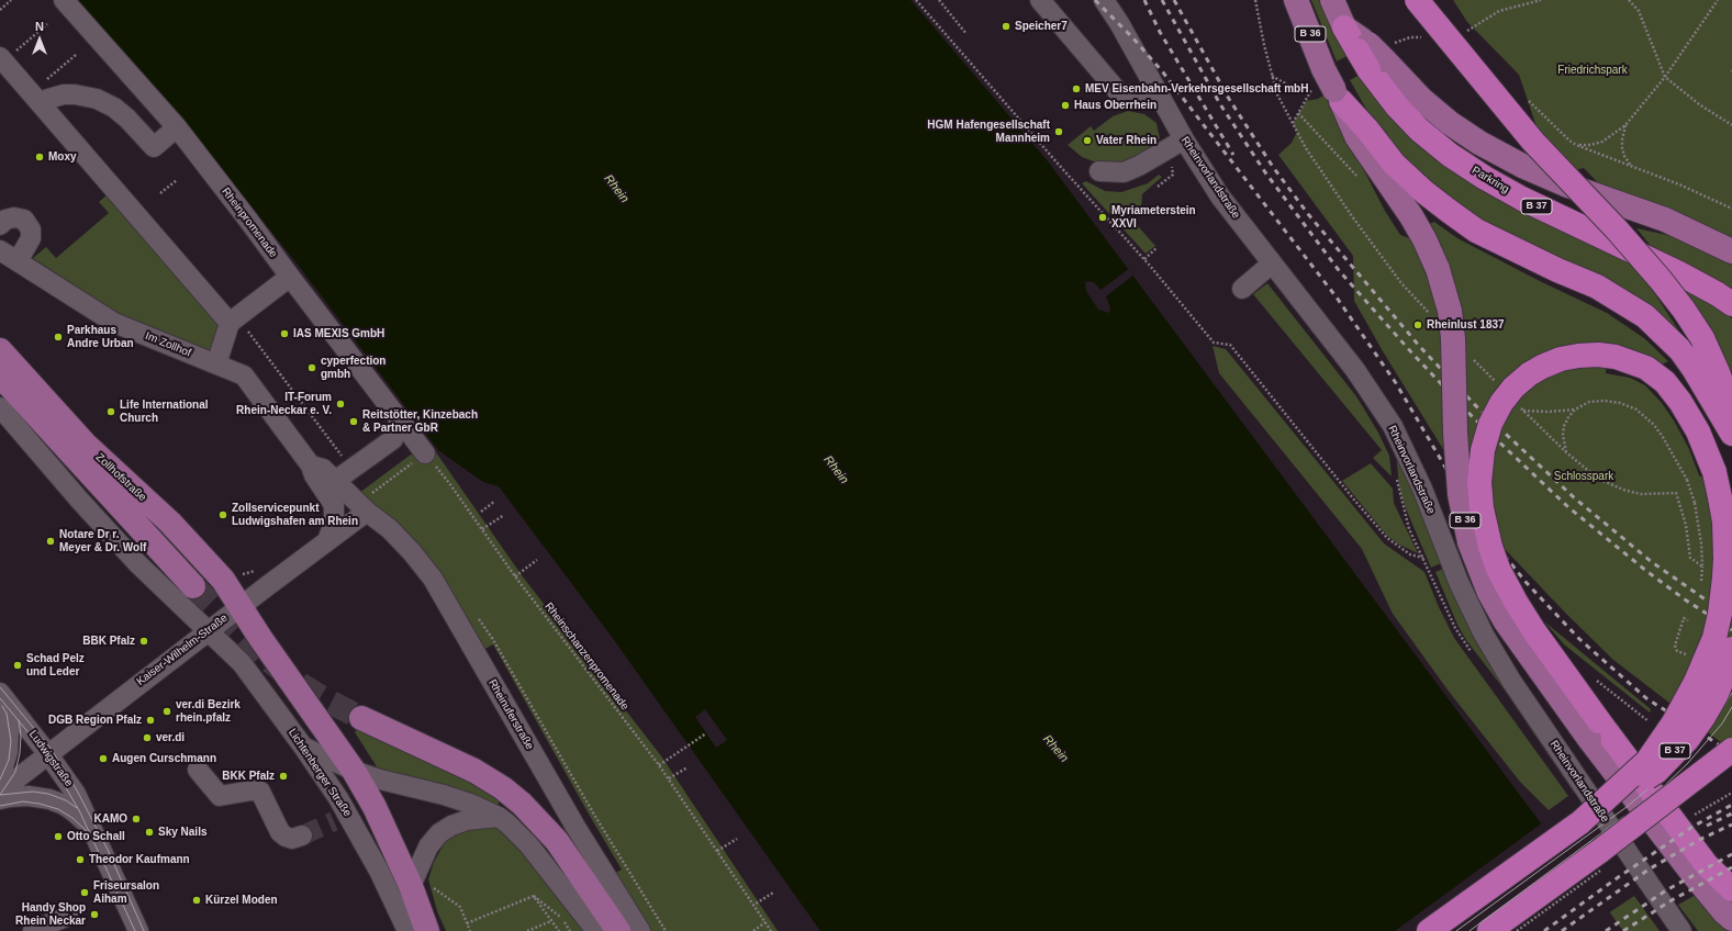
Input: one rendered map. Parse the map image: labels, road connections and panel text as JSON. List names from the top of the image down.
{
  "streets": {
    "highway": ["B 36", "Parkring", "B 37"],
    "main road": ["Zollhofstraße"],
    "street": [
      "Rheinvorlandstraße",
      "Rheinpromenade",
      "Im Zollhof",
      "Kaiser-Wilhelm-Straße",
      "Rheinuferstraße",
      "Ludwigstraße",
      "Lichtenberger Straße"
    ],
    "path": ["Rheinschanzenpromenade"]
  },
  "crossings": [
    ["B 36", "B 37"],
    ["Rheinpromenade", "Rheinschanzenpromenade"],
    ["Im Zollhof", "Kaiser-Wilhelm-Straße"],
    ["Im Zollhof", "Rheinuferstraße"],
    ["Zollhofstraße", "Kaiser-Wilhelm-Straße"],
    ["Kaiser-Wilhelm-Straße", "Rheinuferstraße"],
    ["Kaiser-Wilhelm-Straße", "Ludwigstraße"],
    ["Kaiser-Wilhelm-Straße", "Lichtenberger Straße"]
  ],
  "water": ["Rhein"],
  "parks": ["Friedrichspark", "Schlosspark"],
  "places": [
    "Speicher7",
    "MEV Eisenbahn-Verkehrsgesellschaft mbH",
    "Haus Oberrhein",
    "HGM Hafengesellschaft Mannheim",
    "Vater Rhein",
    "Moxy",
    "Myriameterstein XXVI",
    "Rheinlust 1837",
    "IAS MEXIS GmbH",
    "Parkhaus Andre Urban",
    "cyperfection gmbh",
    "IT-Forum Rhein-Neckar e. V.",
    "Life International Church",
    "Reitstötter, Kinzebach & Partner GbR",
    "Zollservicepunkt Ludwigshafen am Rhein",
    "Notare Dr r. Meyer & Dr. Wolf",
    "BBK Pfalz",
    "Schad Pelz und Leder",
    "ver.di Bezirk rhein.pfalz",
    "DGB Region Pfalz",
    "ver.di",
    "Augen Curschmann",
    "BKK Pfalz",
    "KAMO",
    "Sky Nails",
    "Otto Schall",
    "Theodor Kaufmann",
    "Friseursalon Aiham",
    "Kürzel Moden",
    "Handy Shop Rhein Neckar"
  ],
  "north": "top"
}
